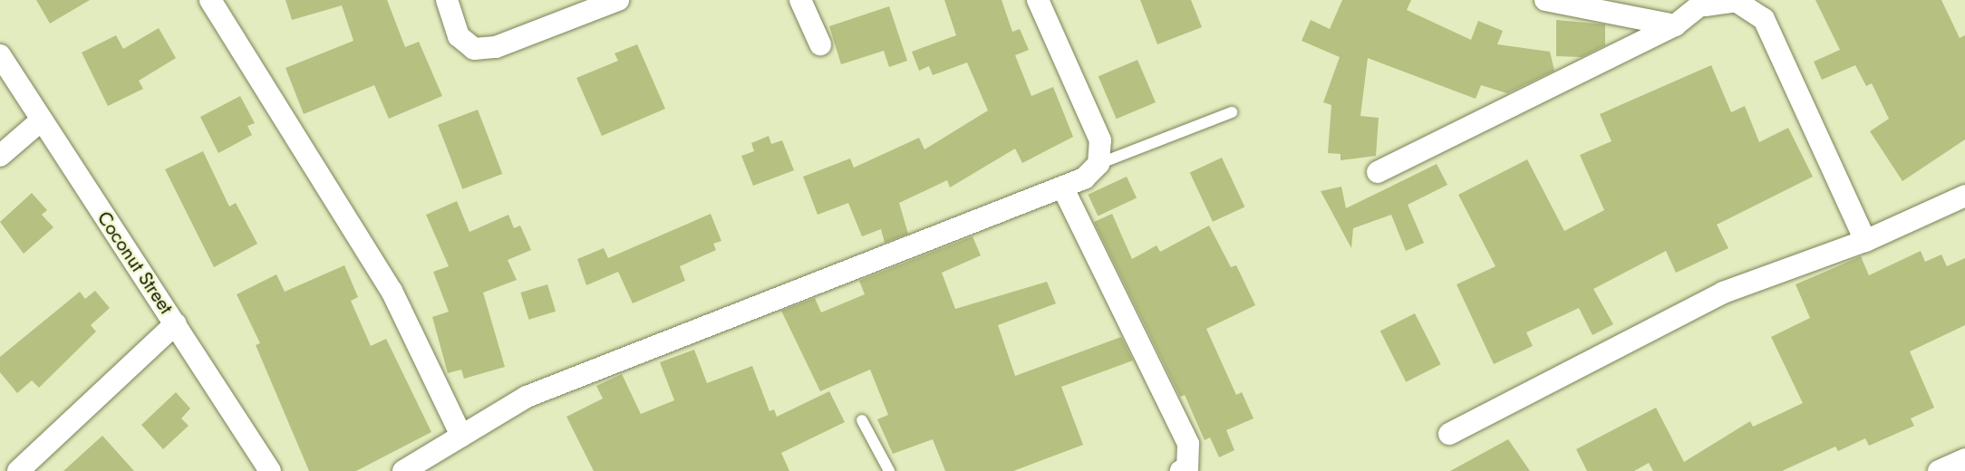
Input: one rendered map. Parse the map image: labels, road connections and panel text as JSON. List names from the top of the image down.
{
  "streets": {
    "street": ["Coconut Street"]
  }
}
